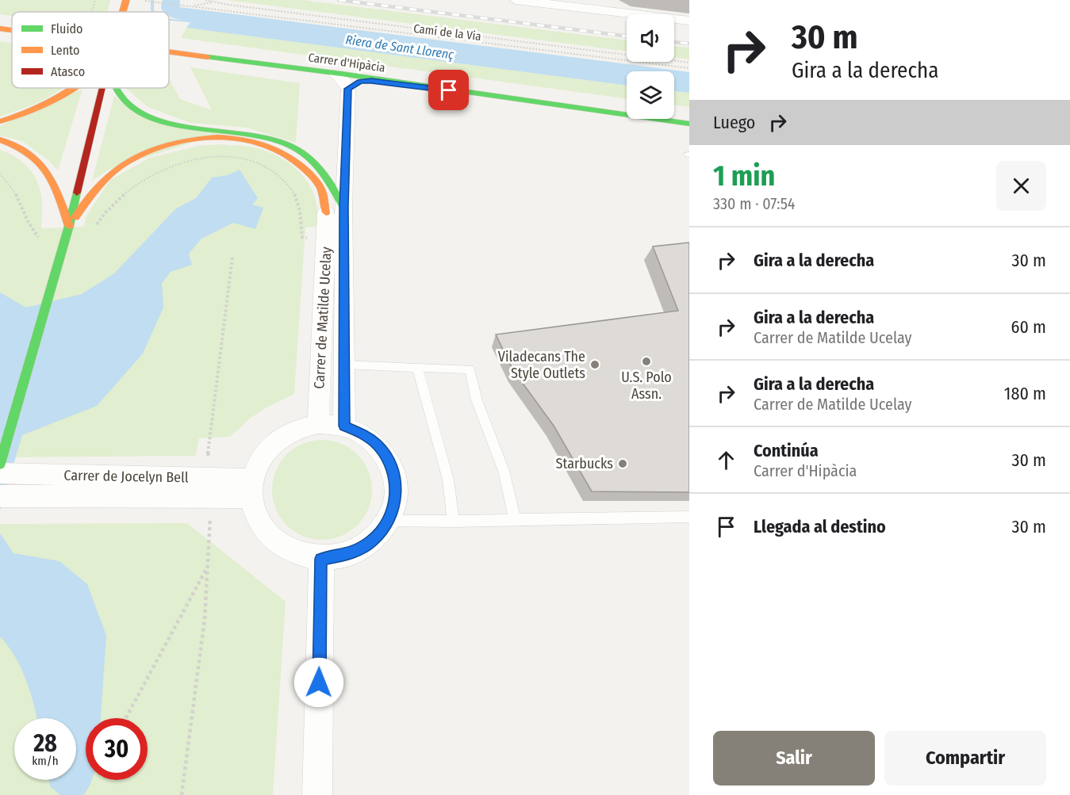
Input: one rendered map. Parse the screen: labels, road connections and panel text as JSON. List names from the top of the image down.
{
  "streets": {
    "main road": ["Carrer d'Hipàcia"],
    "street": ["Carrer de Matilde Ucelay", "Carrer de Jocelyn Bell"],
    "path": ["Camí de la Via"]
  },
  "crossings": [
    ["Carrer de Matilde Ucelay", "Carrer de Jocelyn Bell"]
  ],
  "water": ["Riera de Sant Llorenç"],
  "places": ["U.S. Polo Assn.", "Viladecans The Style Outlets", "Starbucks"],
  "legend": ["Fluido", "Lento", "Atasco"],
  "page": {
    "turn": ["30 m", "Gira a la derecha"],
    "then": "Luego",
    "heading": ["1 min", "330 m · 07:54"],
    "list": [
      {
        "name": "Gira a la derecha",
        "value": "30 m"
      },
      {
        "name": "Gira a la derecha",
        "note": "Carrer de Matilde Ucelay",
        "value": "60 m"
      },
      {
        "name": "Gira a la derecha",
        "note": "Carrer de Matilde Ucelay",
        "value": "180 m"
      },
      {
        "name": "Continúa",
        "note": "Carrer d'Hipàcia",
        "value": "30 m"
      },
      {
        "name": "Llegada al destino",
        "value": "30 m"
      }
    ],
    "speed": "28 km/h",
    "limit": "30",
    "buttons": ["Salir", "Compartir"]
  }
}
